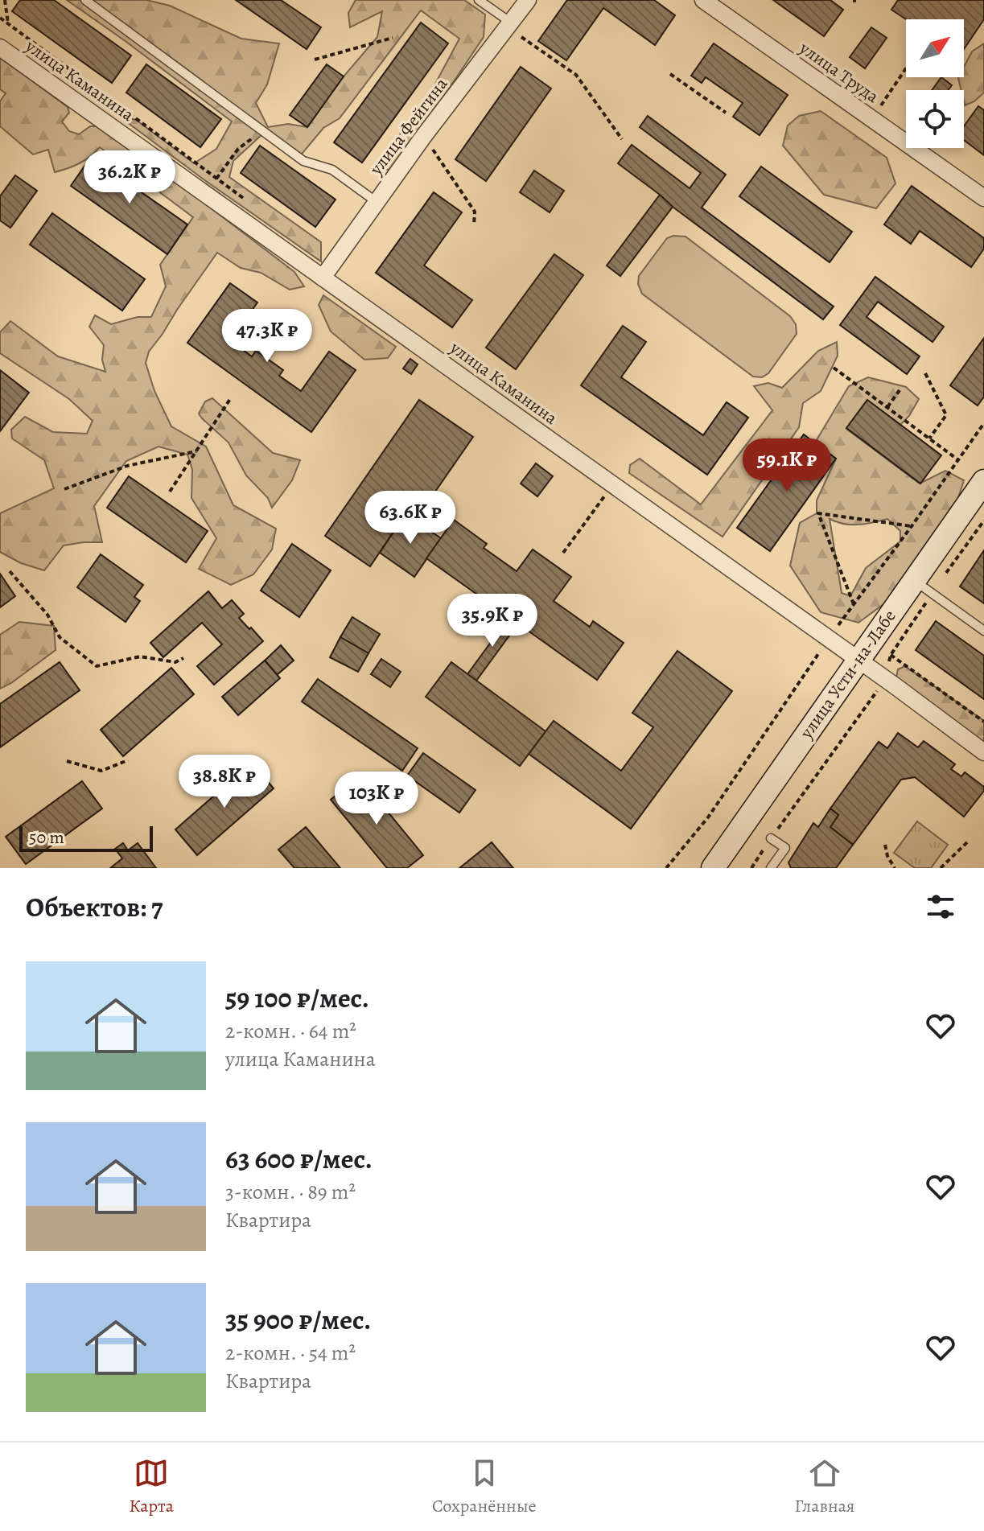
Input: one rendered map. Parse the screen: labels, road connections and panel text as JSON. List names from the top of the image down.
{
  "streets": {
    "street": [
      "улица Труда",
      "улица Каманина",
      "улица Фейгина",
      "улица Усти-на-Лабе"
    ]
  },
  "crossings": [
    ["улица Каманина", "улица Фейгина"],
    ["улица Каманина", "улица Усти-на-Лабе"]
  ],
  "scale_bar": "50 m",
  "north": "top right",
  "page": {
    "price": [
      "36.2K ₽",
      "47.3K ₽",
      "59.1K ₽",
      "63.6K ₽",
      "35.9K ₽",
      "38.8K ₽",
      "103K ₽"
    ],
    "scale": "50 m",
    "heading": "Объектов: 7",
    "list": [
      {
        "name": "59 100 ₽/мес.",
        "note": "2-комн. · 64 m² · улица Каманина"
      },
      {
        "name": "63 600 ₽/мес.",
        "note": "3-комн. · 89 m² · Квартира"
      },
      {
        "name": "35 900 ₽/мес.",
        "note": "2-комн. · 54 m² · Квартира"
      }
    ],
    "tabs": ["Карта", "Сохранённые", "Главная"]
  }
}
